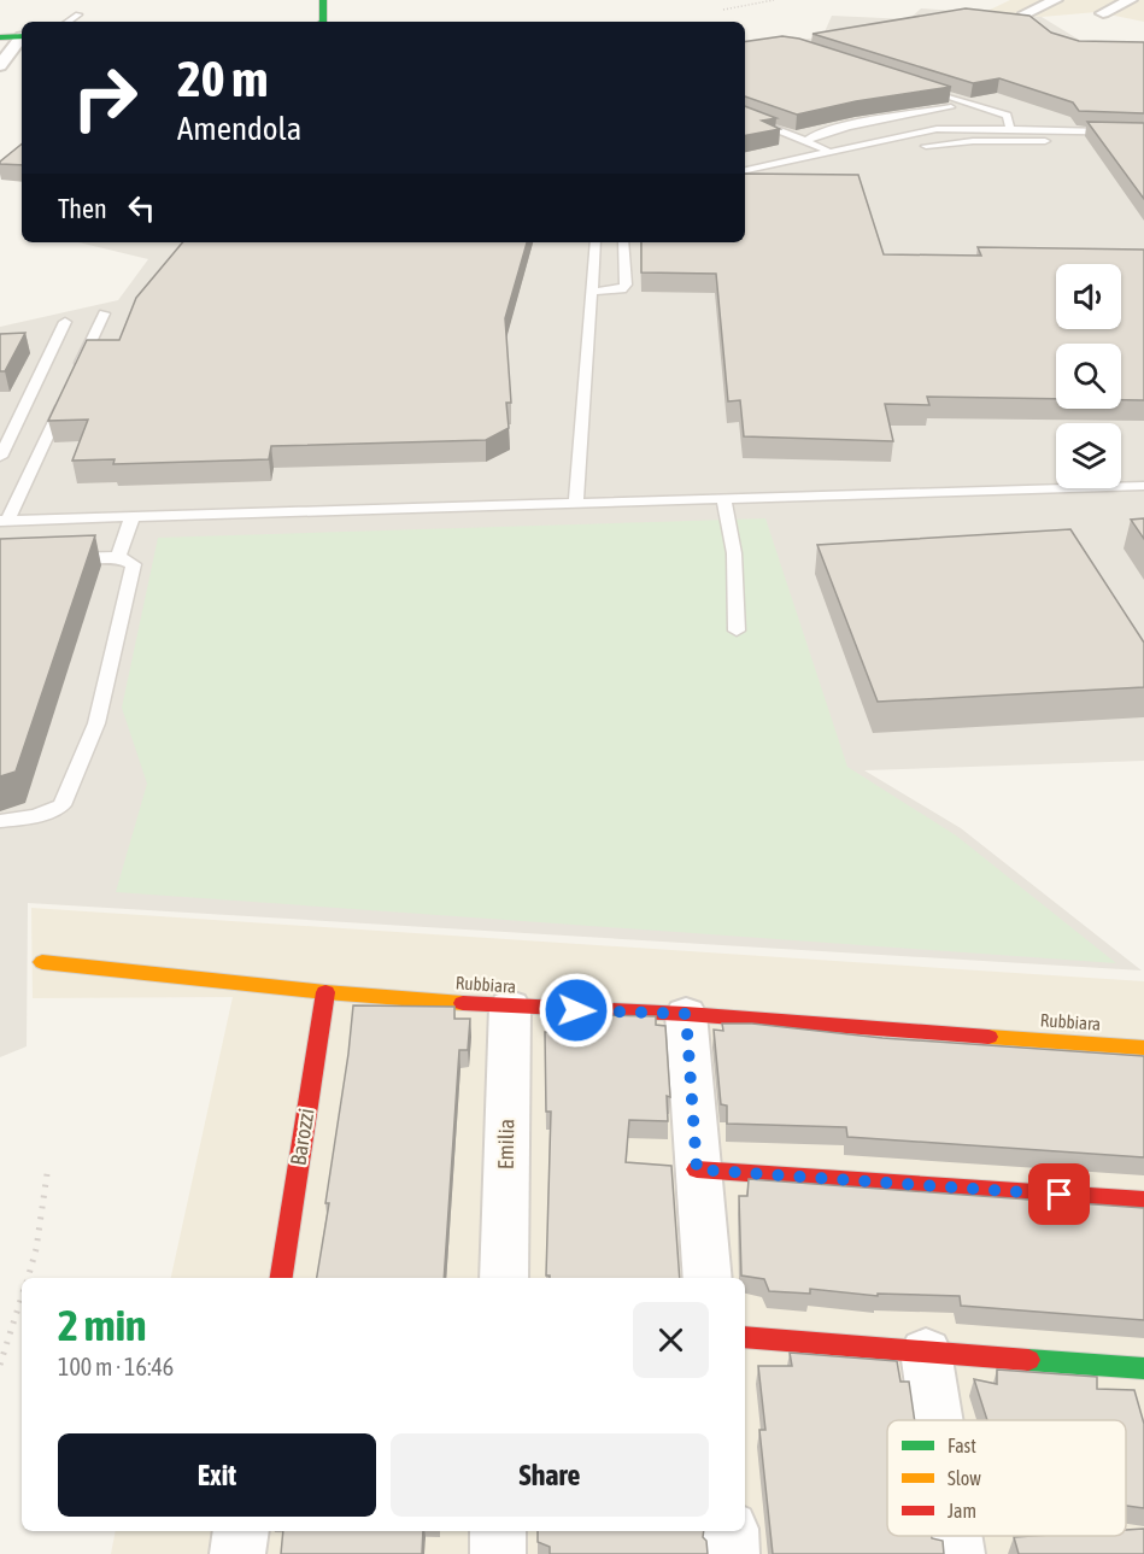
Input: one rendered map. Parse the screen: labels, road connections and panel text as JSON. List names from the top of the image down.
{
  "streets": {
    "street": ["Rubbiara", "Barozzi", "Emilia"]
  },
  "crossings": [
    ["Rubbiara", "Barozzi"],
    ["Rubbiara", "Emilia"]
  ],
  "legend": ["Fast", "Slow", "Jam"],
  "page": {
    "turn": ["20 m", "Amendola"],
    "then": "Then",
    "heading": ["2 min", "100 m · 16:46"],
    "buttons": ["Exit", "Share"]
  }
}
